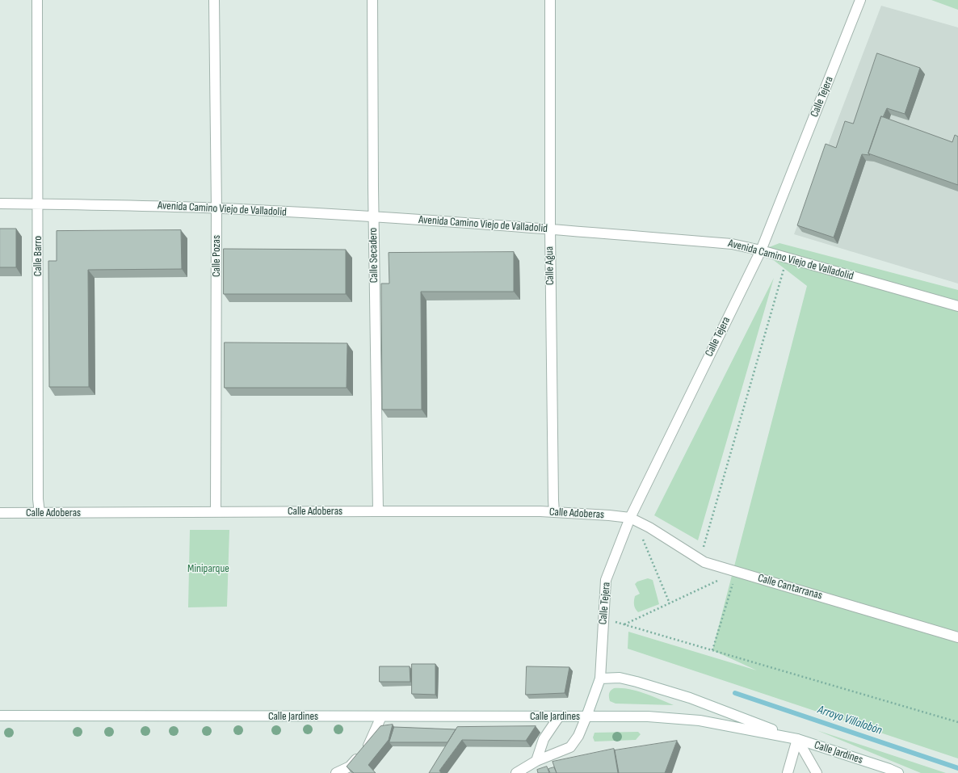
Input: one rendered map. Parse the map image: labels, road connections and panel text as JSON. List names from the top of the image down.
{
  "streets": {
    "street": [
      "Calle Tejera",
      "Avenida Camino Viejo de Valladolid",
      "Calle Secadero",
      "Calle Barro",
      "Calle Pozas",
      "Calle Agua",
      "Calle Adoberas",
      "Calle Cantarranas",
      "Calle Jardines"
    ]
  },
  "crossings": [
    ["Calle Tejera", "Avenida Camino Viejo de Valladolid"],
    ["Calle Tejera", "Calle Adoberas"],
    ["Calle Tejera", "Calle Cantarranas"],
    ["Calle Tejera", "Calle Jardines"],
    ["Avenida Camino Viejo de Valladolid", "Calle Secadero"],
    ["Avenida Camino Viejo de Valladolid", "Calle Barro"],
    ["Avenida Camino Viejo de Valladolid", "Calle Pozas"],
    ["Avenida Camino Viejo de Valladolid", "Calle Agua"],
    ["Calle Secadero", "Calle Adoberas"],
    ["Calle Barro", "Calle Adoberas"],
    ["Calle Pozas", "Calle Adoberas"],
    ["Calle Agua", "Calle Adoberas"],
    ["Calle Adoberas", "Calle Cantarranas"]
  ],
  "water": ["Arroyo Villalobón"],
  "parks": ["Miniparque"]
}
